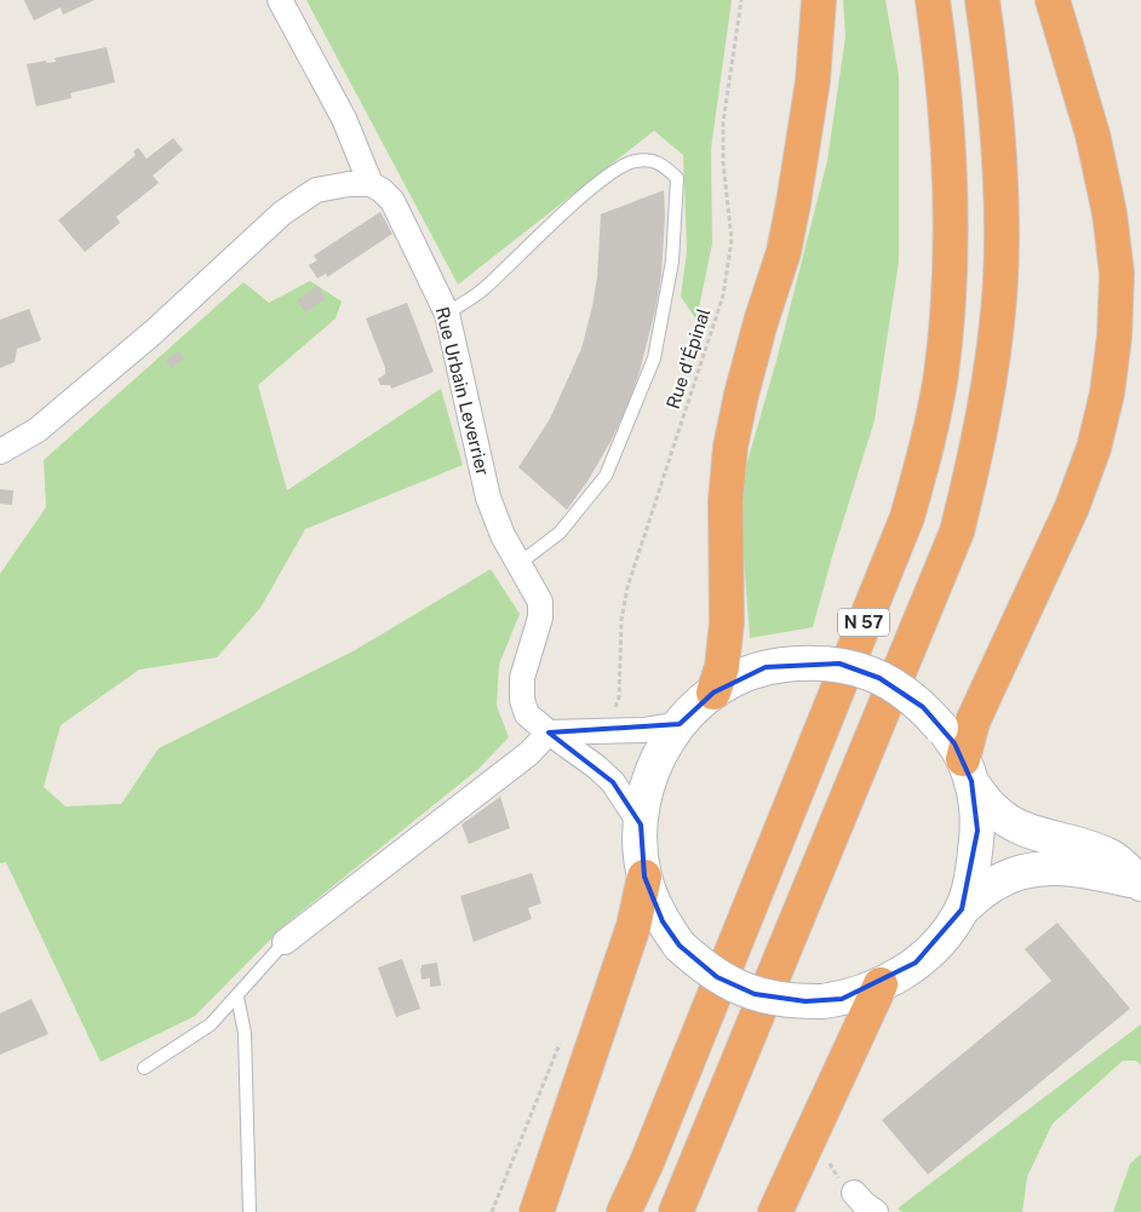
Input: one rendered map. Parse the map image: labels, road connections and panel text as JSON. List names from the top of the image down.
{
  "streets": {
    "highway": ["N 57"],
    "street": ["Rue Urbain Leverrier"],
    "path": ["Rue d'Épinal"]
  }
}
